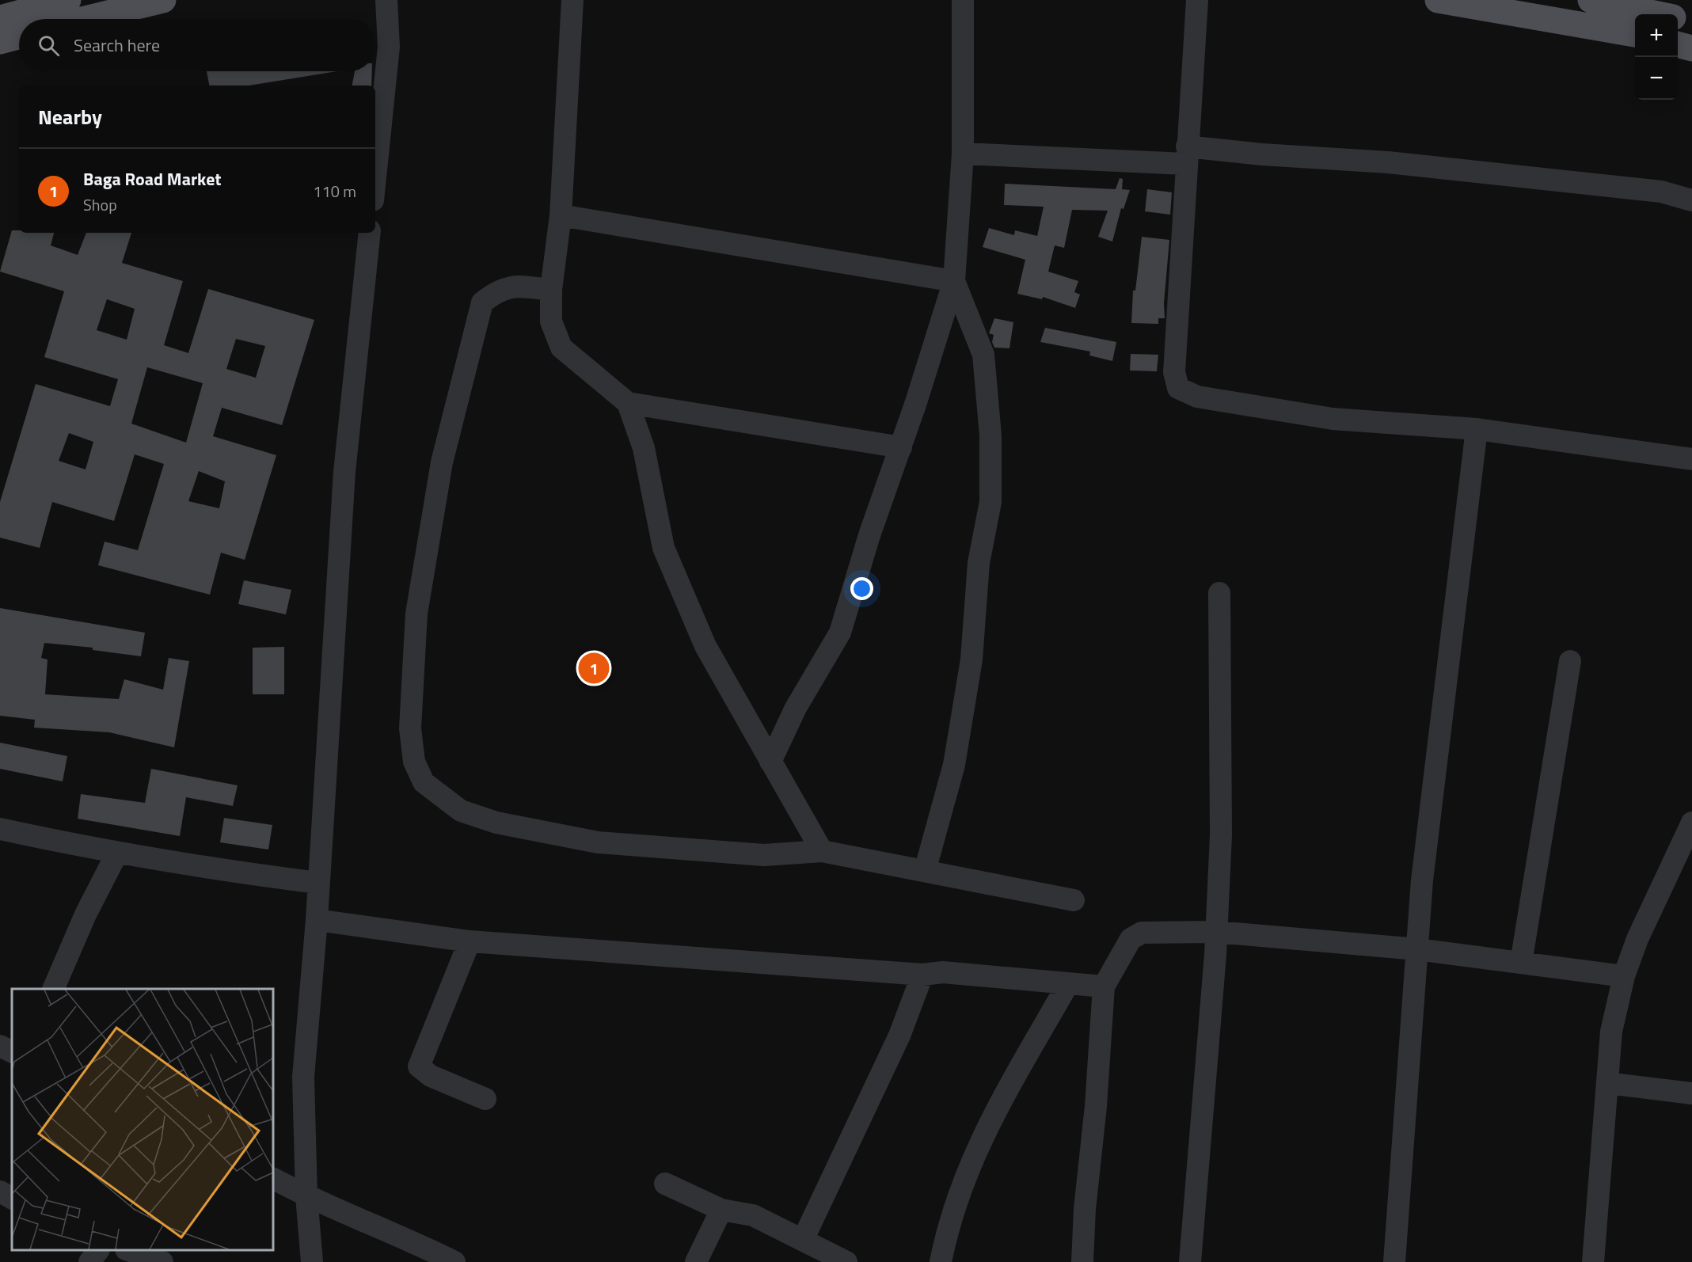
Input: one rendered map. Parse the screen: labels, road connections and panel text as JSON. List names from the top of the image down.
{
  "page": {
    "map_buttons": ["+", "−"],
    "search": "Search here",
    "heading": "Nearby",
    "list": [
      {
        "mark": "1",
        "name": "Baga Road Market",
        "note": "Shop",
        "value": "110 m"
      }
    ],
    "pins": "1"
  }
}
